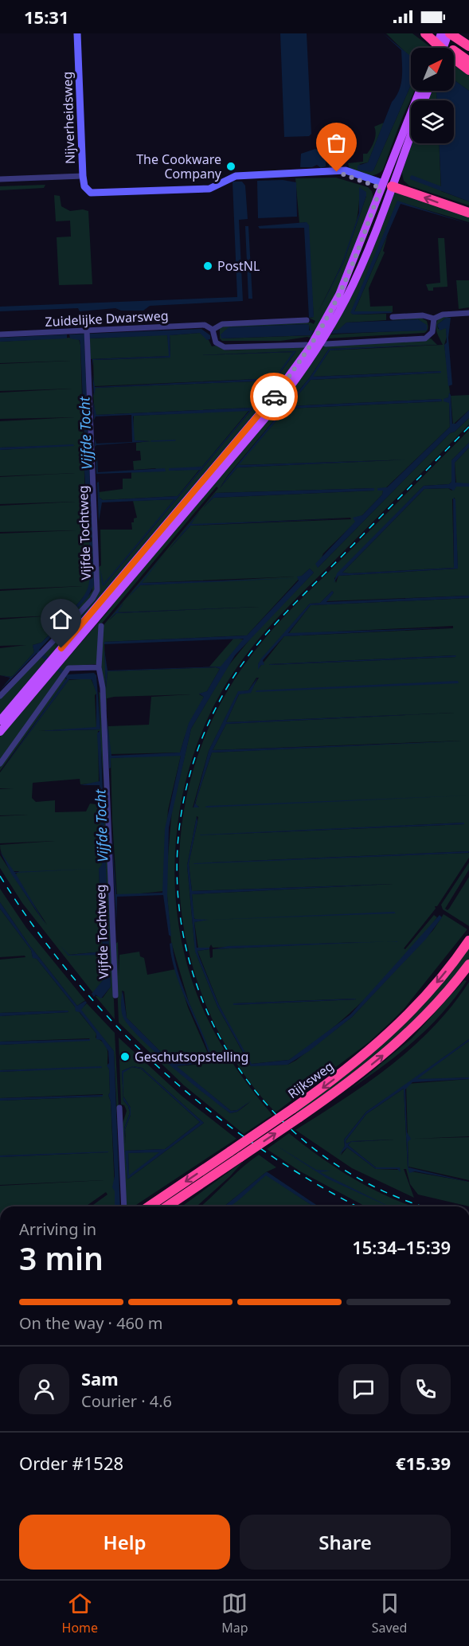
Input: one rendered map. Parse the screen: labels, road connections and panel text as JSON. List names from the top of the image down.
{
  "streets": {
    "highway": ["Rijksweg"],
    "street": ["Nijverheidsweg", "Zuidelijke Dwarsweg", "Vijfde Tochtweg"]
  },
  "crossings": [
    ["Zuidelijke Dwarsweg", "Vijfde Tochtweg"]
  ],
  "water": ["Vijfde Tocht"],
  "places": ["The Cookware Company", "PostNL", "Geschutsopstelling"],
  "north": "top right",
  "page": {
    "status": "15:31",
    "heading": ["3 min", "Arriving in", "15:34–15:39"],
    "panel": [
      "Sam",
      "Courier · 4.6",
      "Order #1528",
      "€15.39"
    ],
    "bar": "On the way · 460 m",
    "buttons": ["Help", "Share"],
    "tabs": ["Home", "Map", "Saved"]
  }
}
